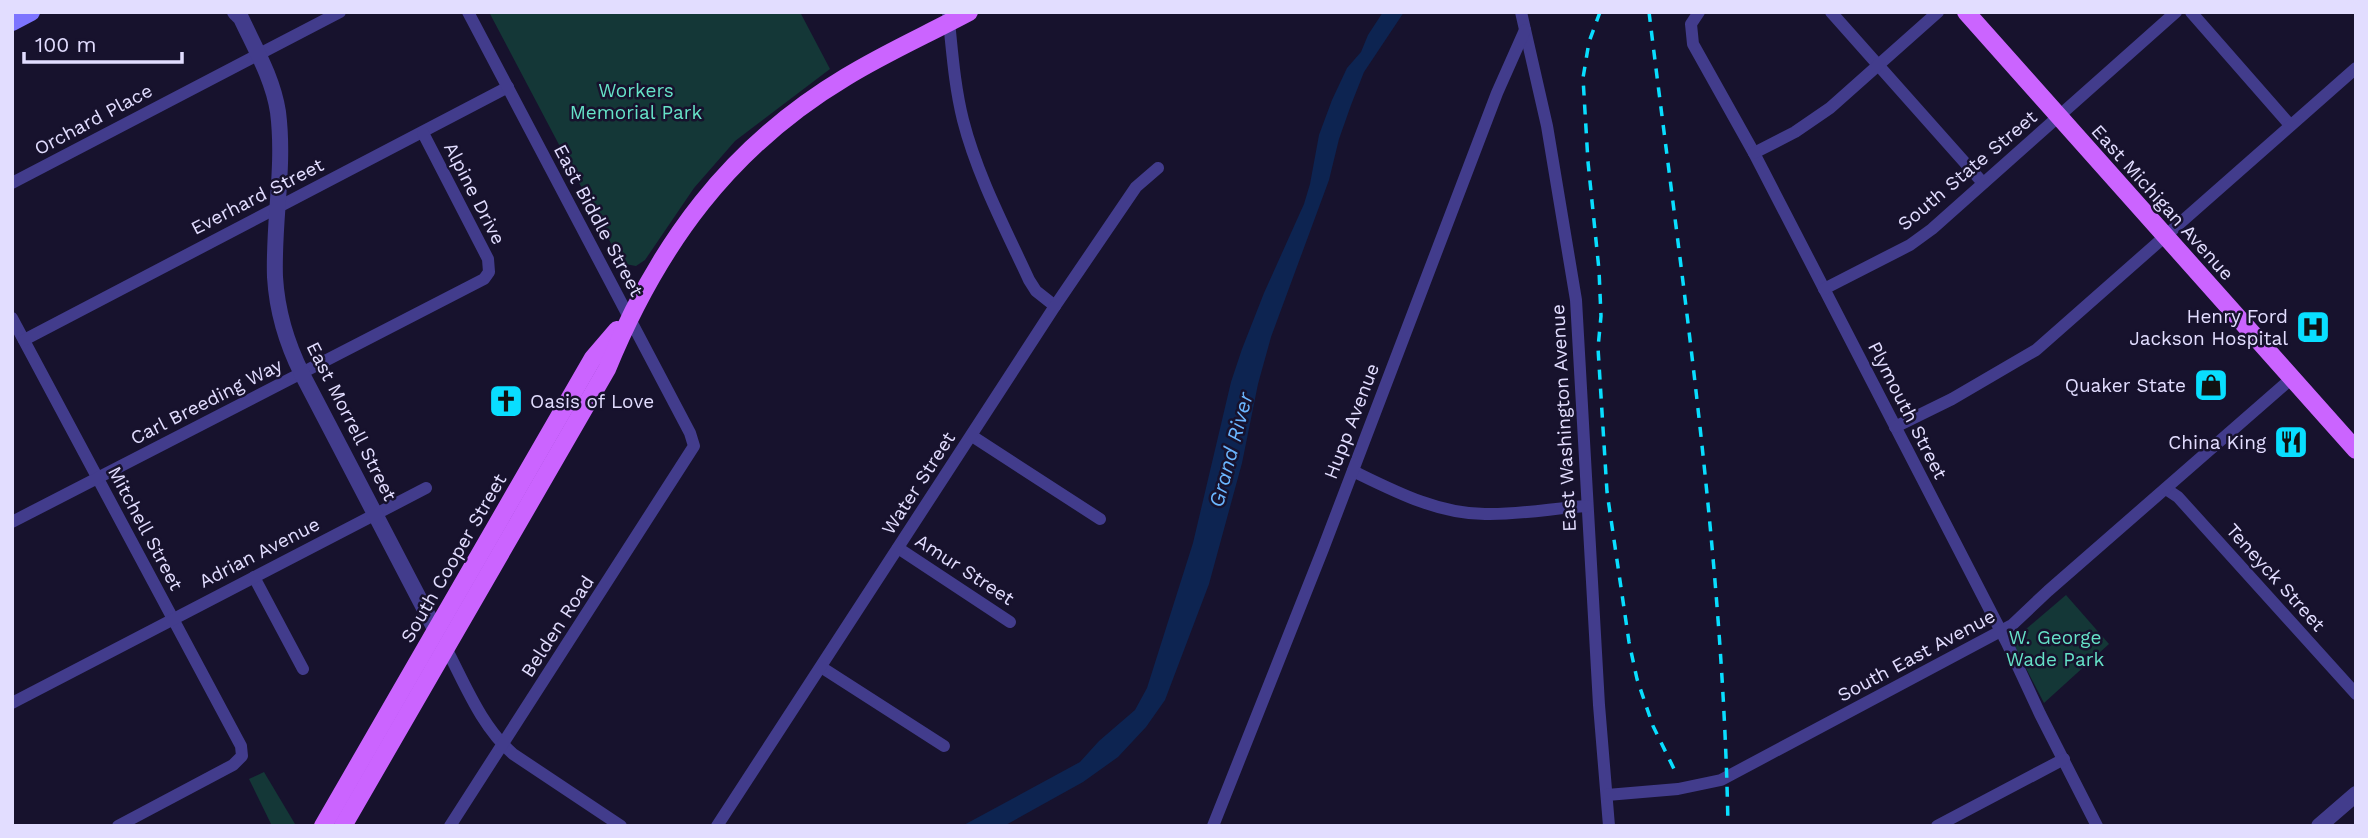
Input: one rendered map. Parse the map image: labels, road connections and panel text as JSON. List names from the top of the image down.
{
  "streets": {
    "main road": ["East Michigan Avenue", "South Cooper Street"],
    "street": [
      "Orchard Place",
      "South State Street",
      "Alpine Drive",
      "Everhard Street",
      "East Biddle Street",
      "Carl Breeding Way",
      "Plymouth Street",
      "East Washington Avenue",
      "East Morrell Street",
      "Hupp Avenue",
      "Water Street",
      "Mitchell Street",
      "Adrian Avenue",
      "Amur Street",
      "Teneyck Street",
      "Belden Road",
      "South East Avenue"
    ]
  },
  "crossings": [
    ["Orchard Place", "East Morrell Street"],
    ["South State Street", "East Michigan Avenue"],
    ["South State Street", "Plymouth Street"],
    ["Alpine Drive", "Everhard Street"],
    ["Alpine Drive", "Carl Breeding Way"],
    ["Everhard Street", "East Biddle Street"],
    ["Everhard Street", "East Morrell Street"],
    ["Everhard Street", "Mitchell Street"],
    ["East Michigan Avenue", "South East Avenue"],
    ["East Biddle Street", "South Cooper Street"],
    ["East Biddle Street", "Belden Road"],
    ["Carl Breeding Way", "East Morrell Street"],
    ["Carl Breeding Way", "Mitchell Street"],
    ["Plymouth Street", "South East Avenue"],
    ["East Washington Avenue", "Hupp Avenue"],
    ["East Washington Avenue", "South East Avenue"],
    ["East Morrell Street", "Adrian Avenue"],
    ["East Morrell Street", "South Cooper Street"],
    ["Water Street", "Amur Street"],
    ["Mitchell Street", "Adrian Avenue"],
    ["Teneyck Street", "South East Avenue"]
  ],
  "water": ["Grand River"],
  "parks": ["Workers Memorial Park", "W. George Wade Park"],
  "places": {
    "hospital": ["Henry Ford Jackson Hospital"],
    "shop": ["Quaker State"],
    "church": ["Oasis of Love"],
    "restaurant": ["China King"]
  },
  "scale_bar": "100 m"
}
